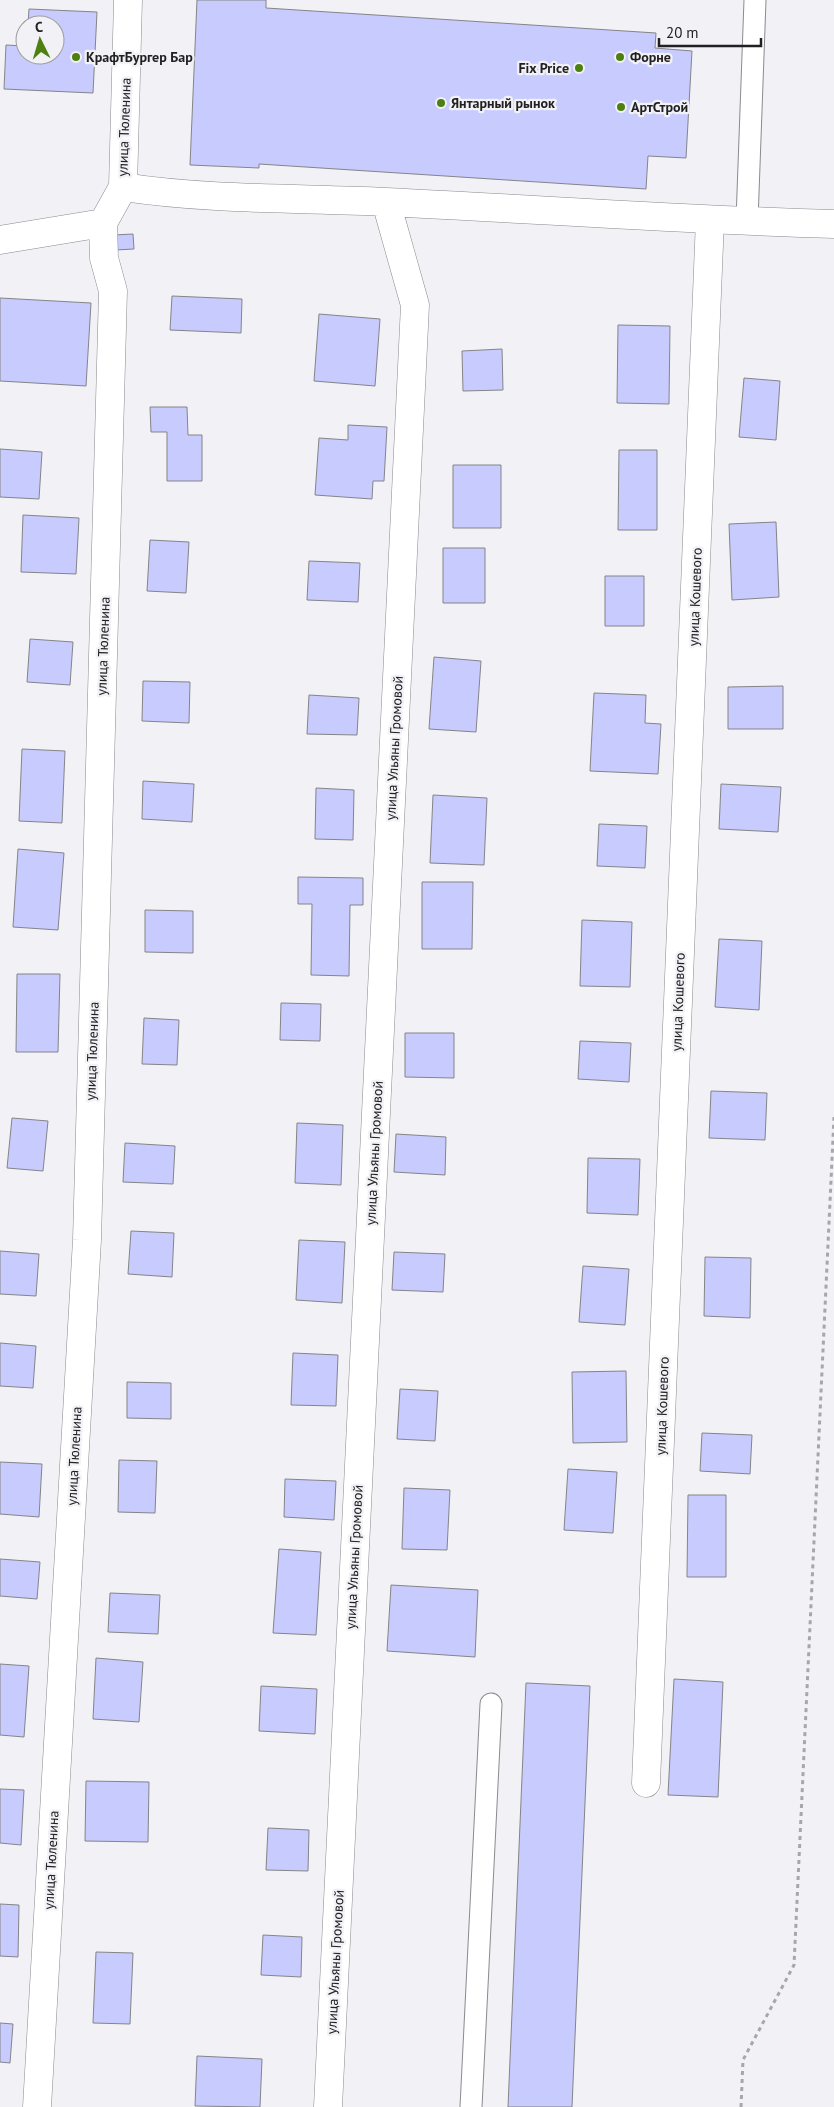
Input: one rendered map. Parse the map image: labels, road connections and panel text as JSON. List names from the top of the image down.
{
  "streets": {
    "street": ["улица Тюленина", "улица Кошевого", "улица Ульяны Громовой"]
  },
  "places": [
    "КрафтБургер Бар",
    "Форне",
    "Fix Price",
    "Янтарный рынок",
    "АртСтрой"
  ],
  "scale_bar": "20 m",
  "north": "top"
}
